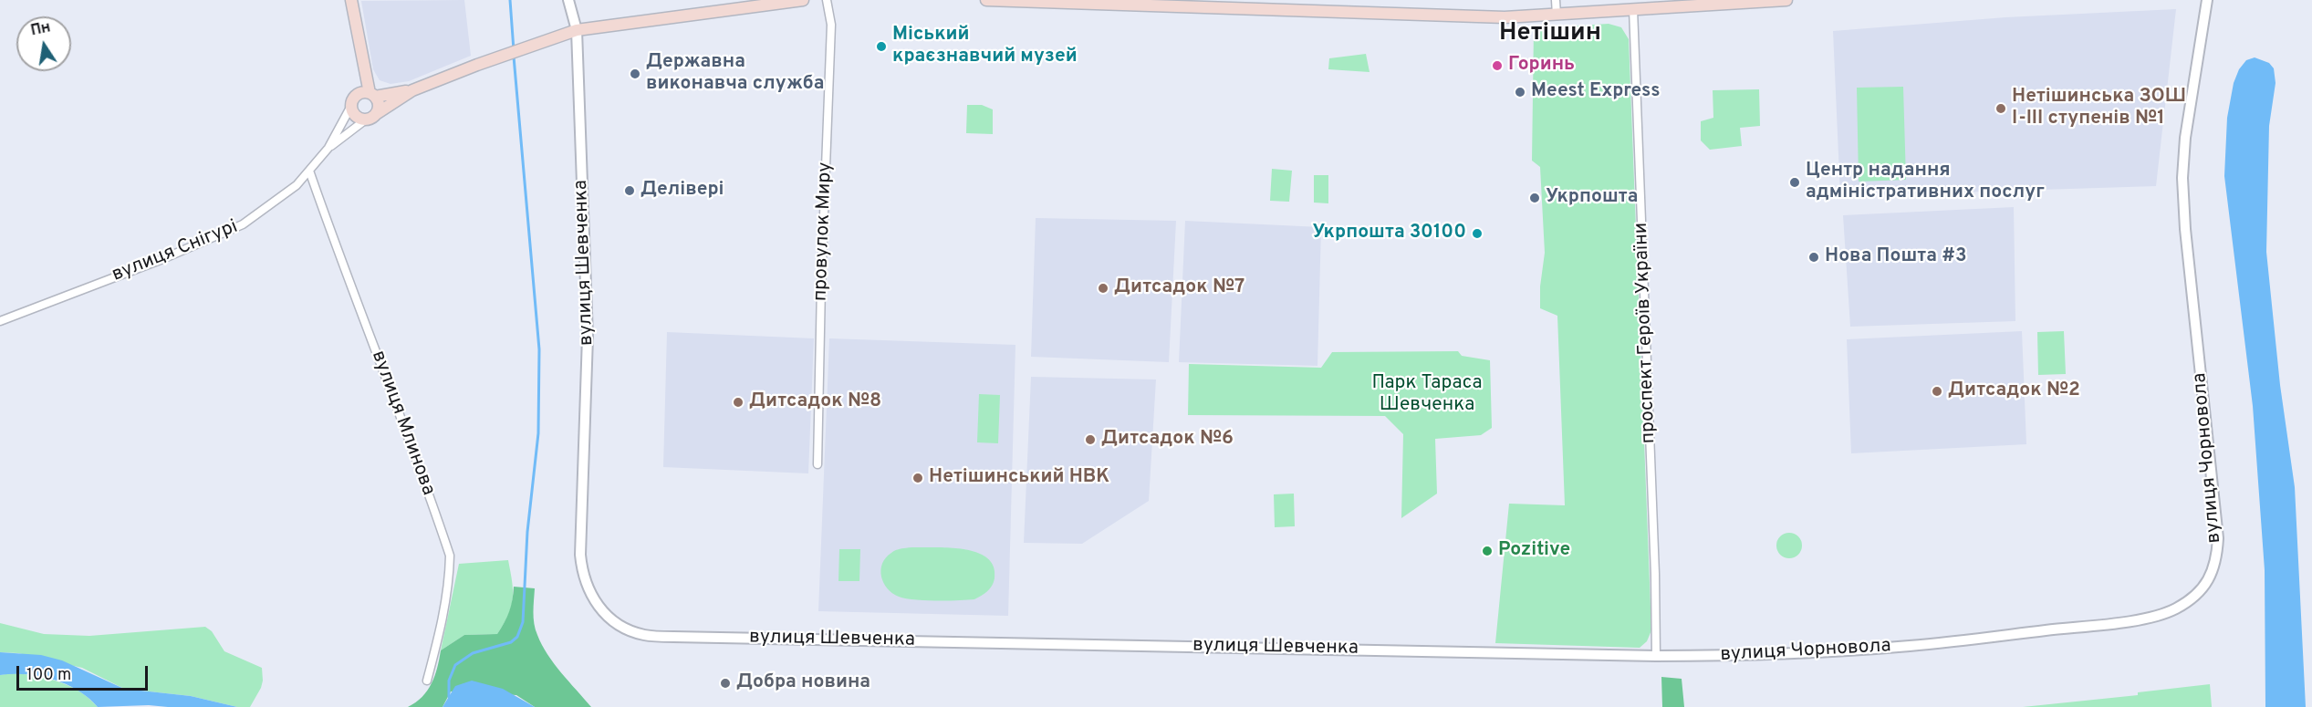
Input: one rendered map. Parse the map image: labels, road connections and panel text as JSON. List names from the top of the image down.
{
  "streets": {
    "main road": ["вулиця Снігурі"],
    "street": [
      "провулок Миру",
      "вулиця Шевченка",
      "проспект Героїв України",
      "вулиця Млинова",
      "вулиця Чорновола"
    ]
  },
  "crossings": [
    ["вулиця Снігурі", "вулиця Шевченка"],
    ["вулиця Снігурі", "вулиця Млинова"],
    ["вулиця Шевченка", "проспект Героїв України"],
    ["вулиця Шевченка", "вулиця Чорновола"],
    ["проспект Героїв України", "вулиця Чорновола"]
  ],
  "districts": ["Нетішин"],
  "parks": ["Парк Тараса Шевченка"],
  "places": [
    "Міський краєзнавчий музей",
    "Горинь",
    "Державна виконавча служба",
    "Meest Express",
    "Нетішинська ЗОШ І-ІІІ ступенів №1",
    "Центр надання адміністративних послуг",
    "Делівері",
    "Укрпошта",
    "Укрпошта 30100",
    "Нова Пошта #3",
    "Дитсадок №7",
    "Дитсадок №2",
    "Дитсадок №8",
    "Дитсадок №6",
    "Нетішинський НВК",
    "Pozitive",
    "Добра новина"
  ],
  "scale_bar": "100 m",
  "north": "top"
}
